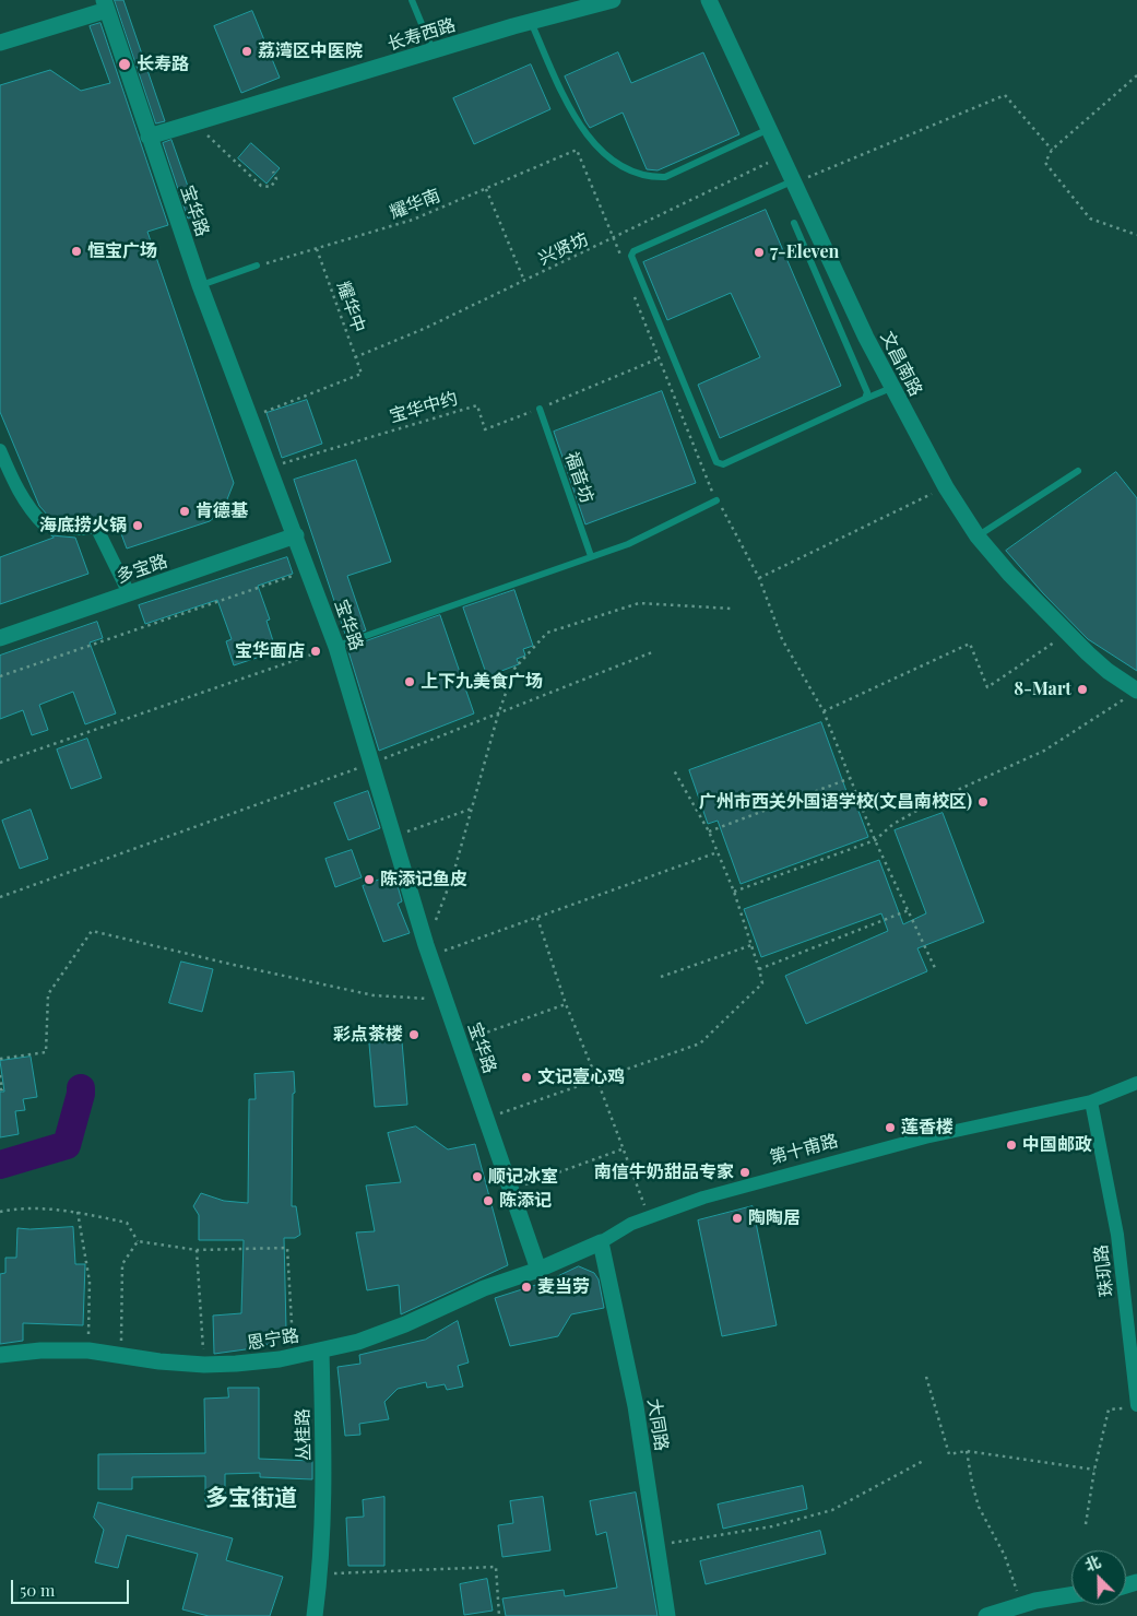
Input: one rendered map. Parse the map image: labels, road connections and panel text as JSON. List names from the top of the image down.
{
  "streets": {
    "street": [
      "长寿西路",
      "宝华路",
      "文昌南路",
      "多宝路",
      "第十甫路",
      "珠玑路",
      "恩宁路",
      "大同路",
      "丛桂路"
    ],
    "lane": ["福音坊"],
    "path": [
      "耀华南",
      "兴贤坊",
      "耀华中",
      "宝华中约"
    ]
  },
  "crossings": [
    ["长寿西路", "宝华路"],
    ["耀华南", "耀华中"],
    ["宝华路", "耀华中"],
    ["宝华路", "宝华中约"],
    ["宝华路", "多宝路"],
    ["宝华路", "第十甫路"],
    ["宝华路", "恩宁路"],
    ["兴贤坊", "耀华中"],
    ["兴贤坊", "文昌南路"],
    ["宝华中约", "福音坊"],
    ["第十甫路", "珠玑路"],
    ["第十甫路", "恩宁路"],
    ["第十甫路", "大同路"],
    ["恩宁路", "丛桂路"]
  ],
  "districts": ["多宝街道"],
  "places": [
    "荔湾区中医院",
    "长寿路",
    "恒宝广场",
    "7-Eleven",
    "肯德基",
    "海底捞火锅",
    "宝华面店",
    "上下九美食广场",
    "8-Mart",
    "广州市西关外国语学校(文昌南校区)",
    "陈添记鱼皮",
    "彩点茶楼",
    "文记壹心鸡",
    "莲香楼",
    "中国邮政",
    "南信牛奶甜品专家",
    "顺记冰室",
    "陈添记",
    "陶陶居",
    "麦当劳"
  ],
  "scale_bar": "50 m",
  "north": "top left"
}
